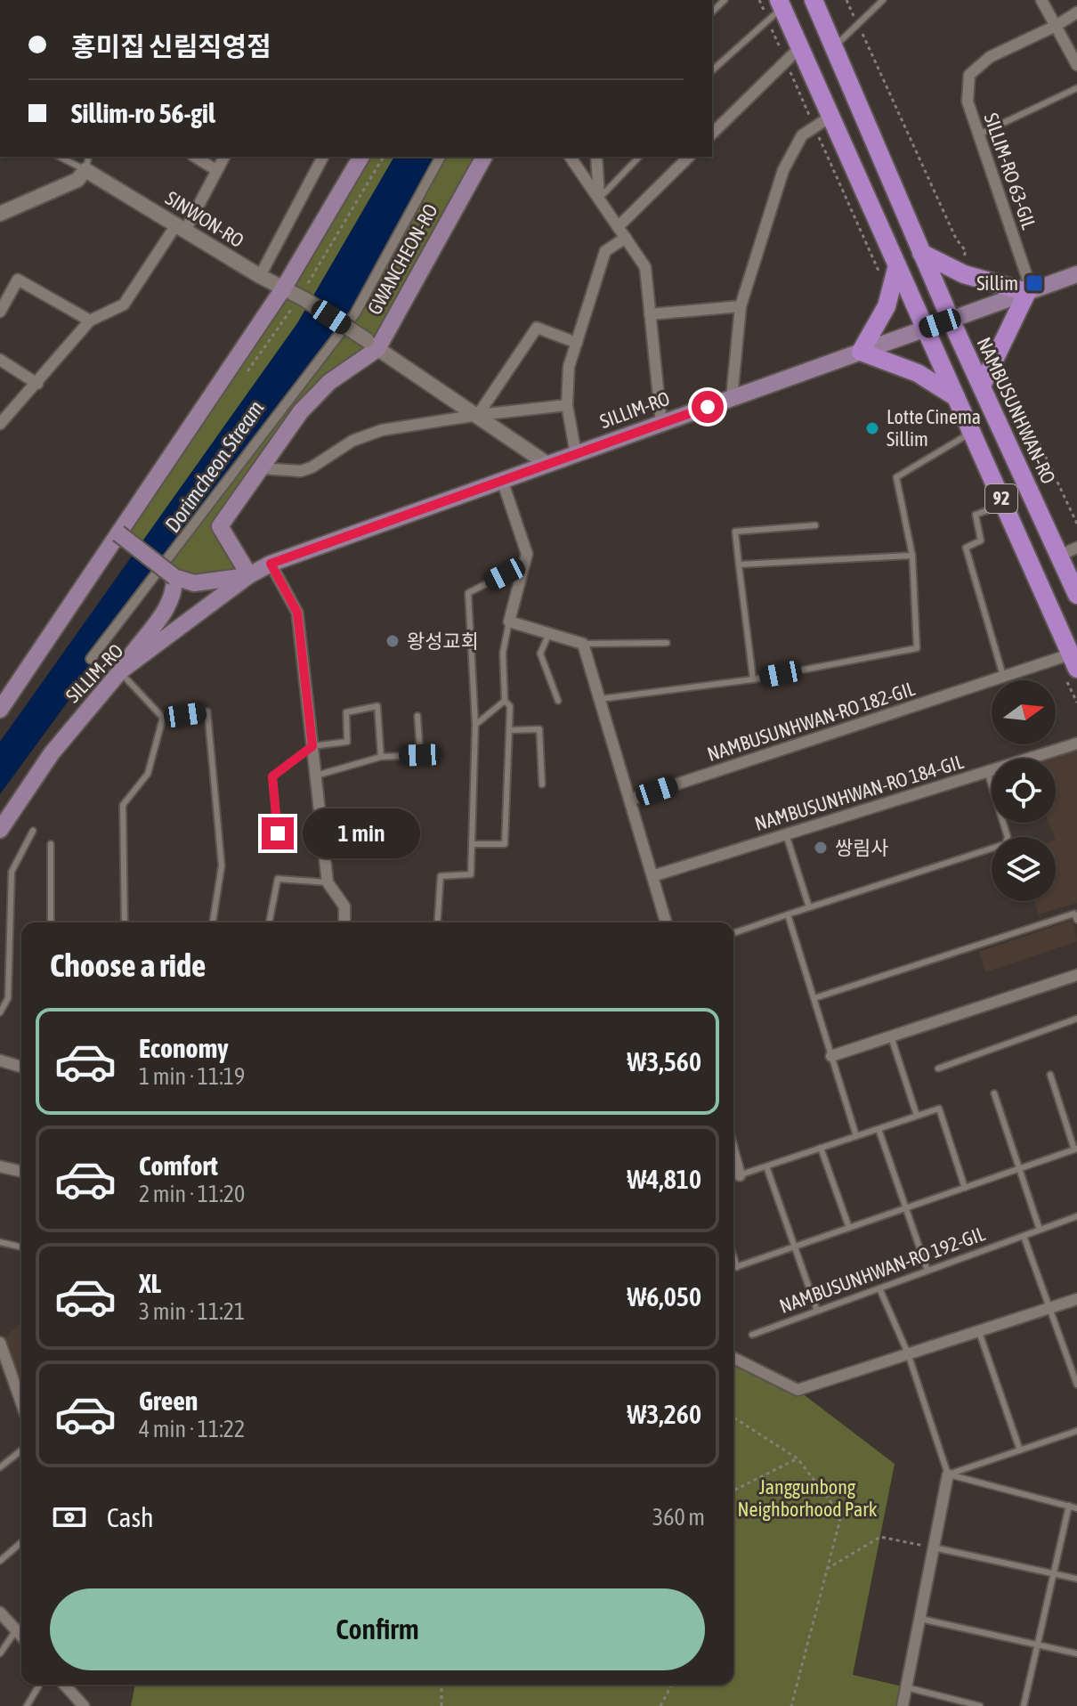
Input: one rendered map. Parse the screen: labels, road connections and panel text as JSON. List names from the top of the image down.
{
  "streets": {
    "main road": [
      "GWANCHEON-RO",
      "SILLIM-RO",
      "NAMBUSUNHWAN-RO",
      "92"
    ],
    "street": [
      "SILLIM-RO 63-GIL",
      "SINWON-RO",
      "NAMBUSUNHWAN-RO 182-GIL",
      "NAMBUSUNHWAN-RO 184-GIL"
    ],
    "lane": ["NAMBUSUNHWAN-RO 192-GIL"]
  },
  "crossings": [
    ["SILLIM-RO 63-GIL", "SILLIM-RO"],
    ["SINWON-RO", "GWANCHEON-RO"],
    ["GWANCHEON-RO", "SILLIM-RO"],
    ["SILLIM-RO", "NAMBUSUNHWAN-RO"],
    ["SILLIM-RO", "92"],
    ["92", "NAMBUSUNHWAN-RO 182-GIL"]
  ],
  "water": ["Dorimcheon Stream"],
  "parks": ["Janggunbong Neighborhood Park"],
  "places": {
    "transit": ["Sillim"],
    "other": ["Lotte Cinema Sillim", "왕성교회", "쌍림사"]
  },
  "north": "right",
  "page": {
    "banner": ["홍미집 신림직영점", "Sillim-ro 56-gil"],
    "bubble": "1 min",
    "heading": "Choose a ride",
    "list": [
      {
        "name": "Economy",
        "note": "1 min · 11:19",
        "value": "₩3,560"
      },
      {
        "name": "Comfort",
        "note": "2 min · 11:20",
        "value": "₩4,810"
      },
      {
        "name": "XL",
        "note": "3 min · 11:21",
        "value": "₩6,050"
      },
      {
        "name": "Green",
        "note": "4 min · 11:22",
        "value": "₩3,260"
      }
    ],
    "pay": ["Cash", "360 m"],
    "buttons": "Confirm"
  }
}
